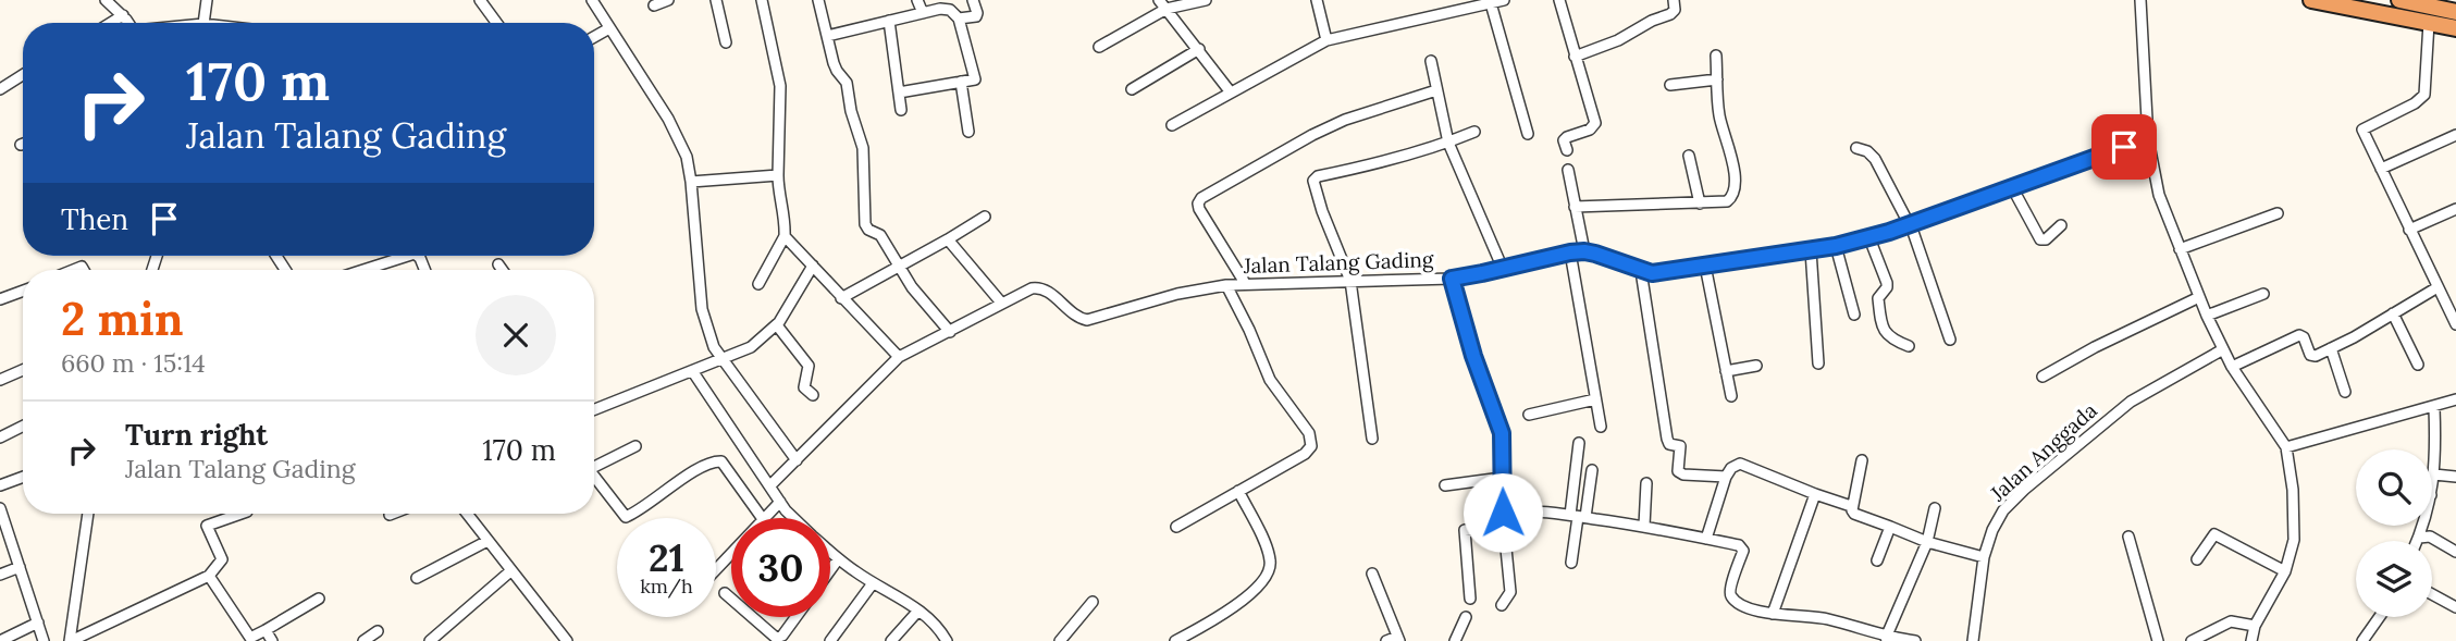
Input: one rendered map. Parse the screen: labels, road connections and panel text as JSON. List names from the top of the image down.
{
  "streets": {
    "street": ["Jalan Talang Gading", "Jalan Anggada"]
  },
  "page": {
    "turn": ["170 m", "Jalan Talang Gading"],
    "then": "Then",
    "heading": ["2 min", "660 m · 15:14"],
    "list": [
      {
        "name": "Turn right",
        "note": "Jalan Talang Gading",
        "value": "170 m"
      }
    ],
    "speed": "21 km/h",
    "limit": "30"
  }
}
